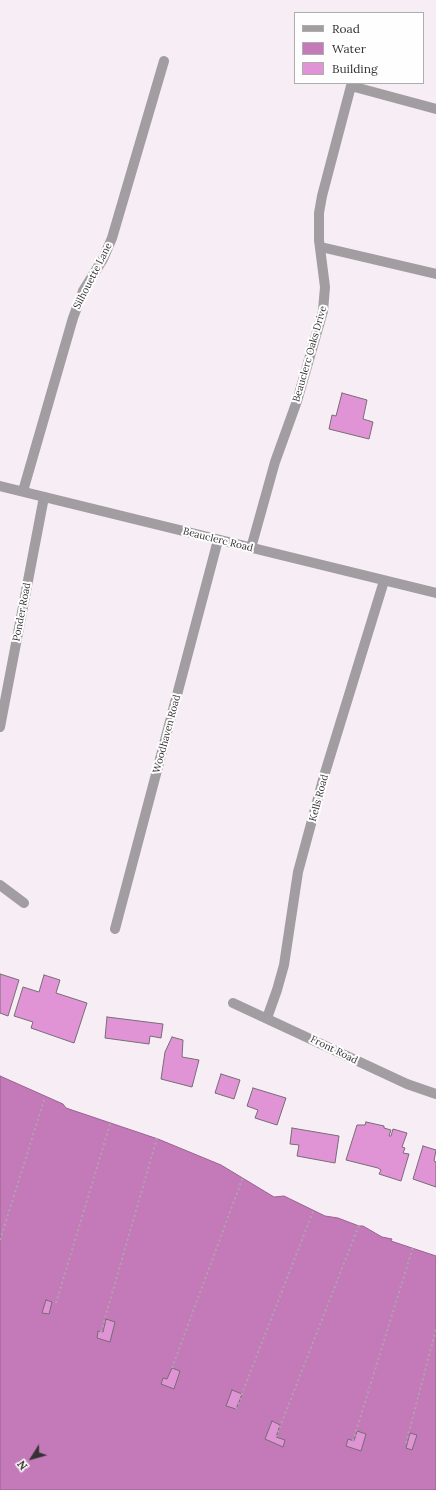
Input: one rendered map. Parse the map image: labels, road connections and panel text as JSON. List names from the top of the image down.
{
  "streets": {
    "street": [
      "Silhouette Lane",
      "Beauclerc Oaks Drive",
      "Beauclerc Road",
      "Ponder Road",
      "Woodhaven Road",
      "Kells Road",
      "Front Road"
    ]
  },
  "crossings": [
    ["Silhouette Lane", "Beauclerc Road"],
    ["Beauclerc Oaks Drive", "Beauclerc Road"],
    ["Beauclerc Road", "Ponder Road"],
    ["Beauclerc Road", "Woodhaven Road"],
    ["Beauclerc Road", "Kells Road"],
    ["Kells Road", "Front Road"]
  ],
  "legend": ["Road", "Water", "Building"],
  "north": "bottom left"
}
